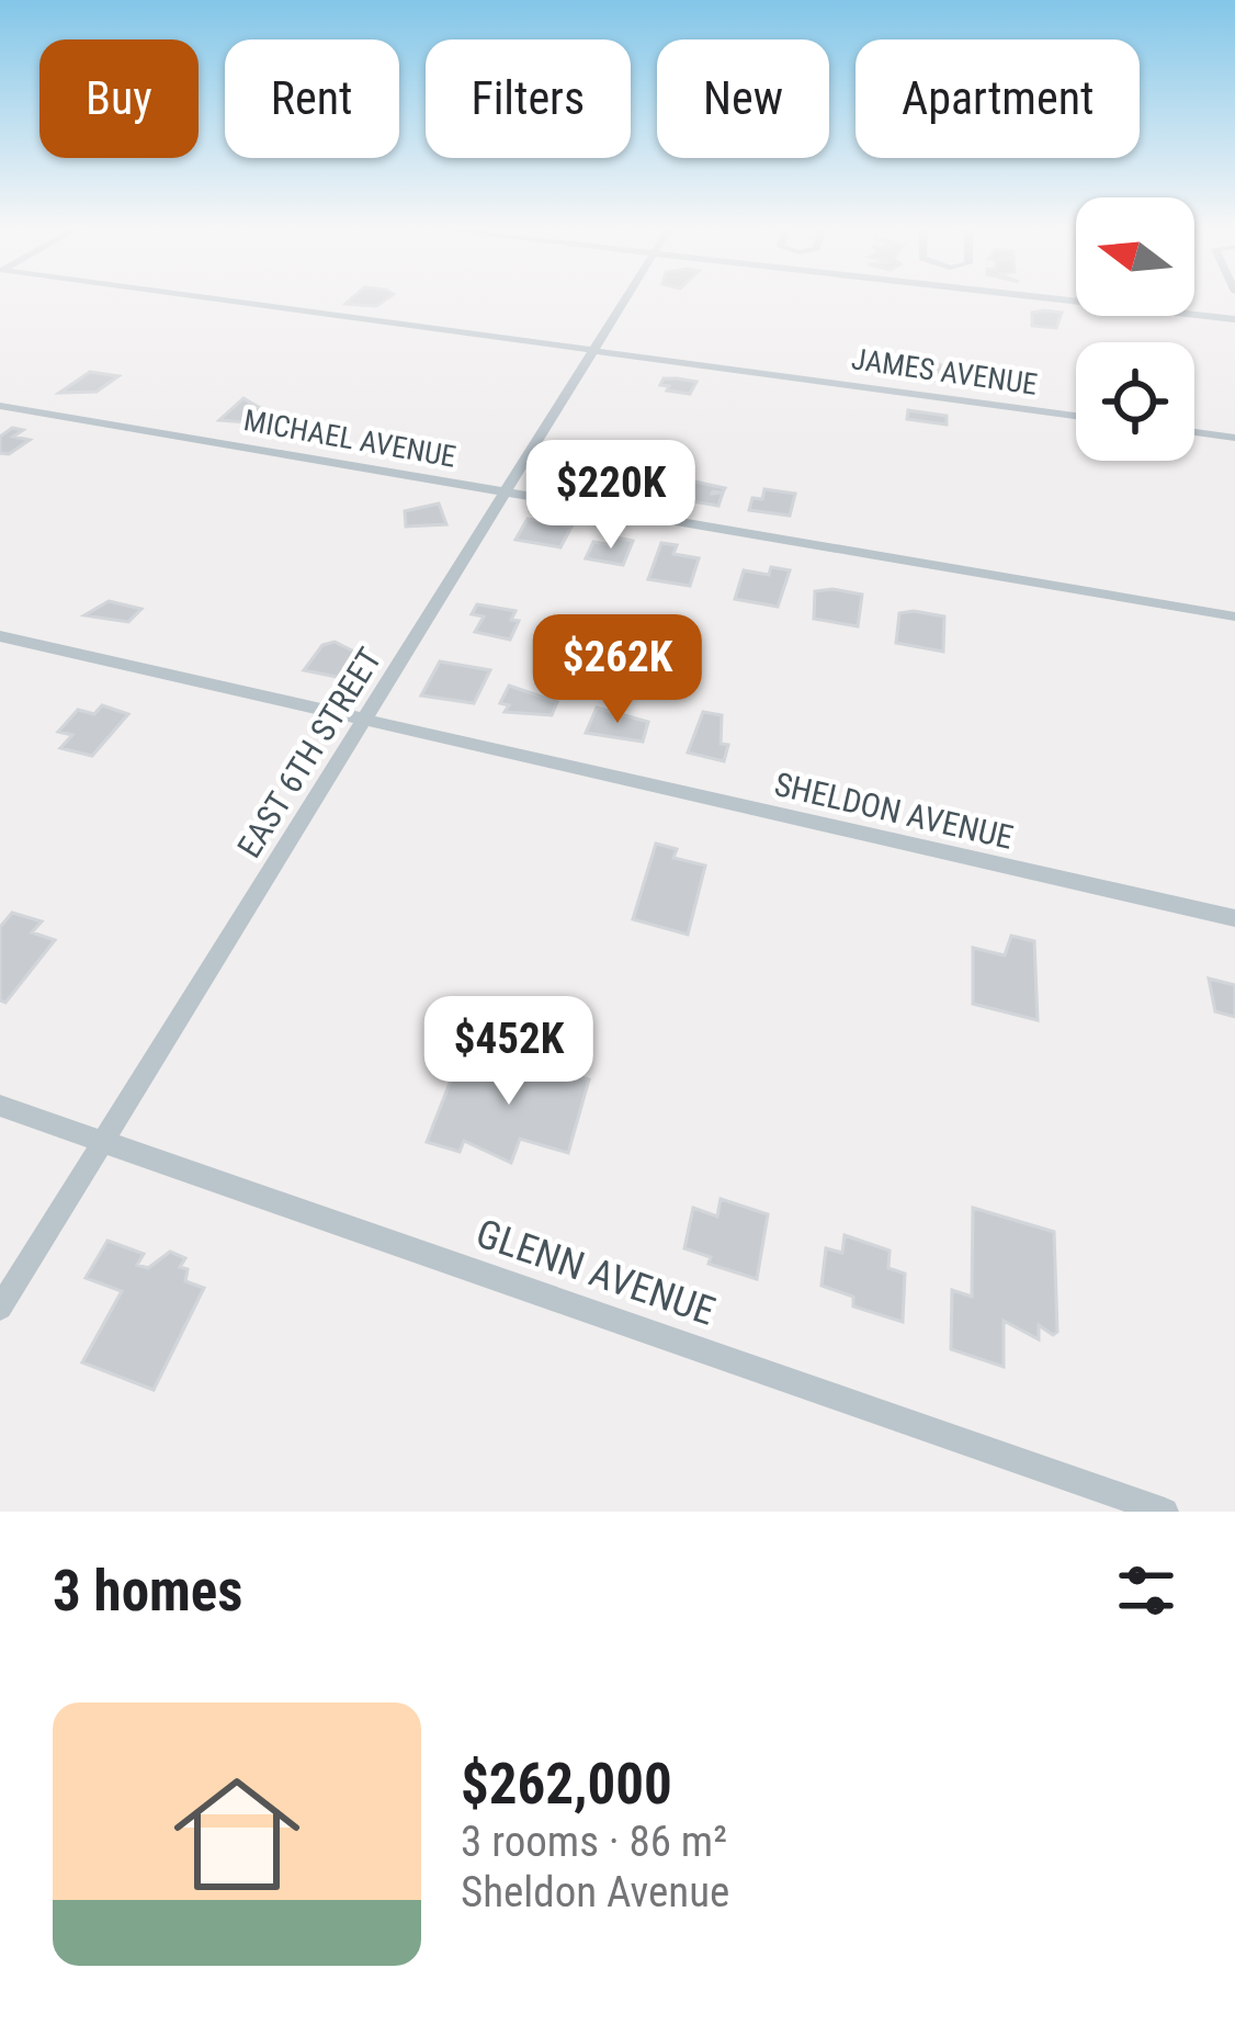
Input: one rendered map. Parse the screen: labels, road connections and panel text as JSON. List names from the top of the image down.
{
  "streets": {
    "street": [
      "JAMES AVENUE",
      "MICHAEL AVENUE",
      "EAST 6TH STREET",
      "SHELDON AVENUE",
      "GLENN AVENUE"
    ]
  },
  "crossings": [
    ["JAMES AVENUE", "EAST 6TH STREET"],
    ["MICHAEL AVENUE", "EAST 6TH STREET"],
    ["EAST 6TH STREET", "SHELDON AVENUE"],
    ["EAST 6TH STREET", "GLENN AVENUE"]
  ],
  "north": "left",
  "page": {
    "chip": [
      "Buy",
      "Rent",
      "Filters",
      "New",
      "Apartment"
    ],
    "price": ["$220K", "$262K", "$452K"],
    "heading": "3 homes",
    "list": [
      {
        "name": "$262,000",
        "note": "3 rooms · 86 m² · Sheldon Avenue"
      }
    ]
  }
}
